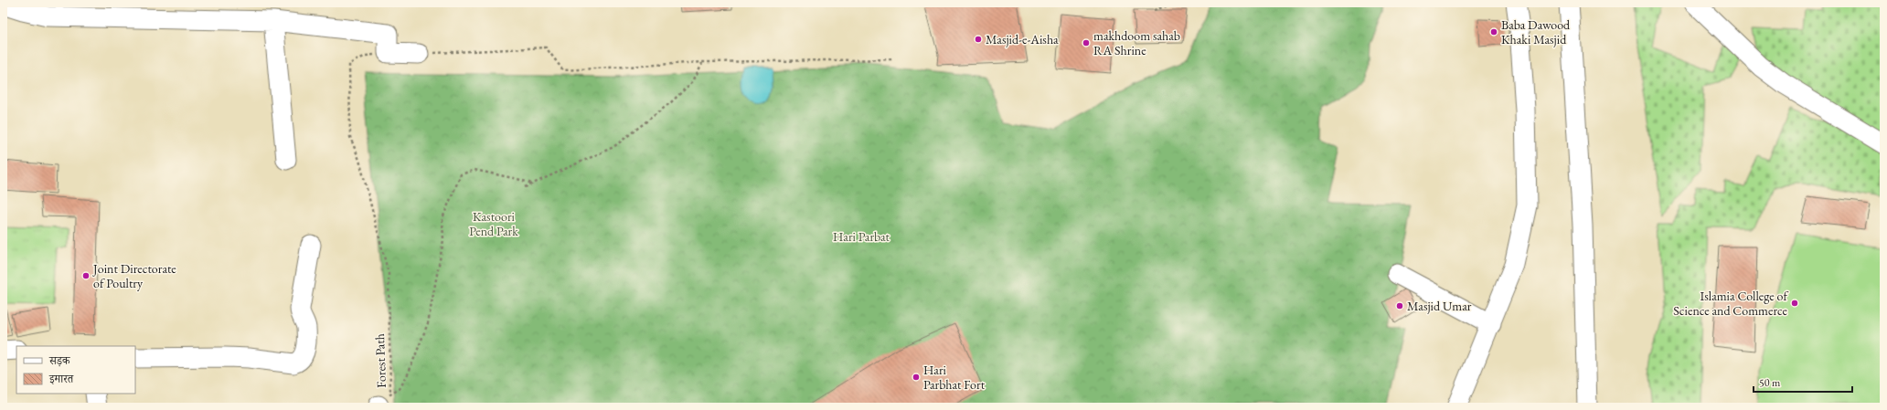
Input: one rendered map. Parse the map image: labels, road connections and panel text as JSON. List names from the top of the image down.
{
  "streets": {
    "path": ["Forest Path"]
  },
  "parks": ["Kastoori Pend Park", "Hari Parbat"],
  "places": [
    "Baba Dawood Khaki Masjid",
    "Masjid-e-Aisha",
    "makhdoom sahab RA Shrine",
    "Joint Directorate of Poultry",
    "Islamia College of Science and Commerce",
    "Masjid Umar",
    "Hari Parbhat Fort"
  ],
  "legend": ["सड़क", "इमारत"],
  "scale_bar": "50 m"
}
